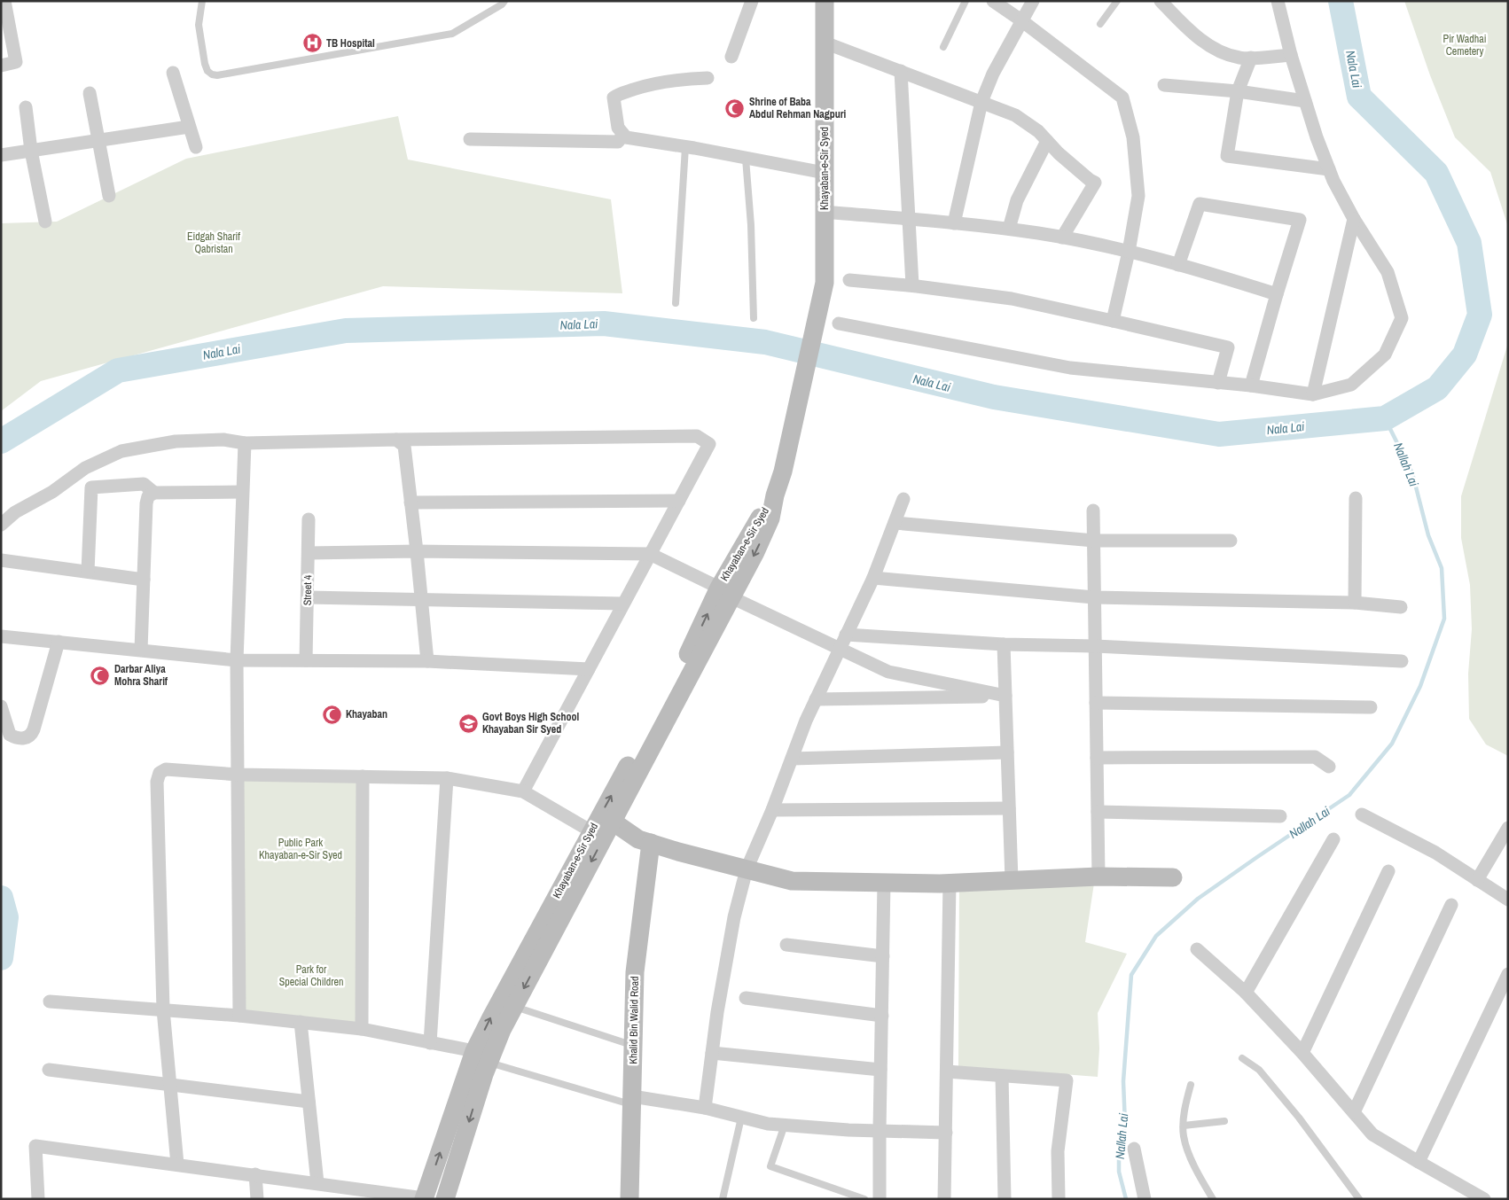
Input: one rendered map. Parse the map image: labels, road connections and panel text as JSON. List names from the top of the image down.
{
  "streets": {
    "main road": ["Khayaban-e-Sir Syed", "Khalid Bin Walid Road"],
    "street": ["Street 4"]
  },
  "water": ["Nala Lai", "Nallah Lai"],
  "parks": [
    "Pir Wadhai Cemetery",
    "Eidgah Sharif Qabristan",
    "Public Park Khayaban-e-Sir Syed",
    "Park for Special Children"
  ],
  "places": {
    "hospital": ["TB Hospital"],
    "mosque": ["Shrine of Baba Abdul Rehman Nagpuri", "Darbar Aliya Mohra Sharif", "Khayaban"],
    "school or university": ["Govt Boys High School Khayaban Sir Syed"]
  }
}
